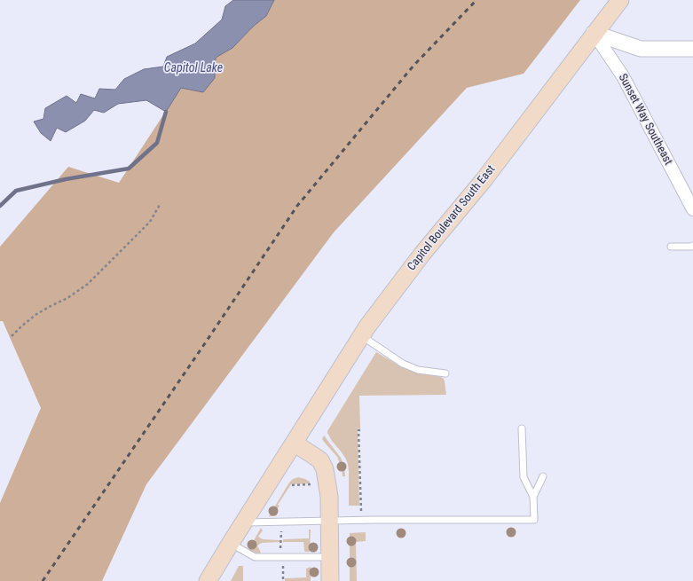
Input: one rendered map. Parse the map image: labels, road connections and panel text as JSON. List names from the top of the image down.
{
  "streets": {
    "main road": ["Capitol Boulevard South East"],
    "street": ["Sunset Way Southeast"]
  },
  "crossings": [
    ["Sunset Way Southeast", "Capitol Boulevard South East"]
  ],
  "water": ["Capitol Lake"]
}
